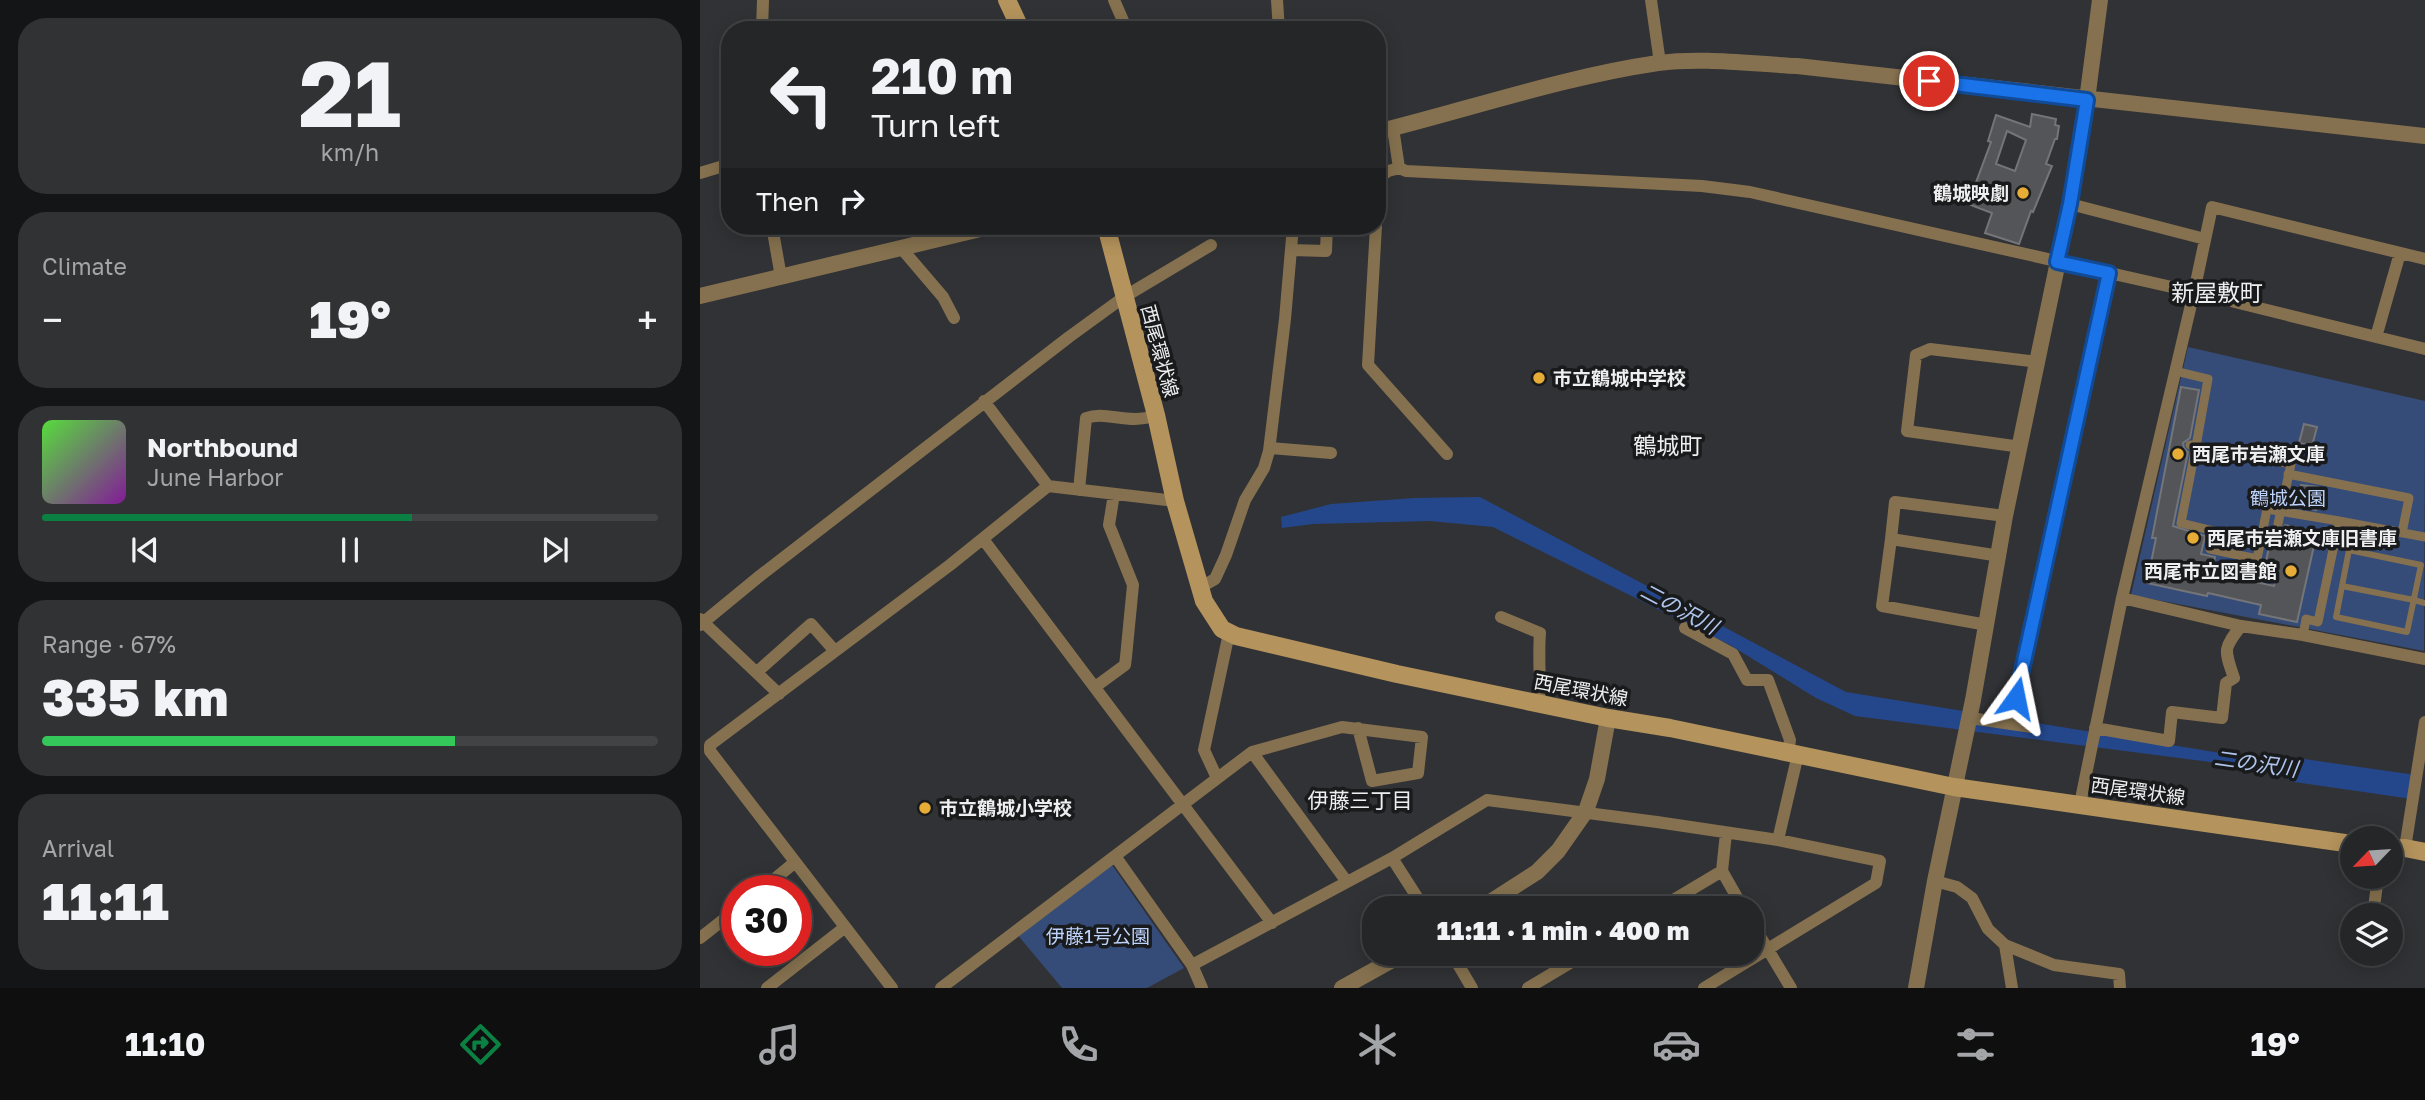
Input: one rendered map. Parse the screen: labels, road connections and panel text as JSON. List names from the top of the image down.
{
  "streets": {
    "main road": ["西尾環状線"]
  },
  "districts": ["新屋敷町", "鶴城町", "伊藤三丁目"],
  "water": ["二の沢川"],
  "parks": ["鶴城公園", "伊藤1号公園"],
  "places": [
    "鶴城映劇",
    "市立鶴城中学校",
    "西尾市岩瀬文庫",
    "西尾市岩瀬文庫旧書庫",
    "西尾市立図書館",
    "市立鶴城小学校"
  ],
  "north": "bottom left",
  "page": {
    "tile": [
      ["21", "km/h"],
      "Climate",
      ["Range · 67%", "335 km"],
      ["Arrival", "11:11"]
    ],
    "turn": ["210 m", "Turn left"],
    "then": "Then",
    "heat": ["−", "19°", "+"],
    "song": ["Northbound", "June Harbor"],
    "limit": "30",
    "trip": "11:11 · 1 min · 400 m",
    "tabs": ["11:10", "19°"]
  }
}
